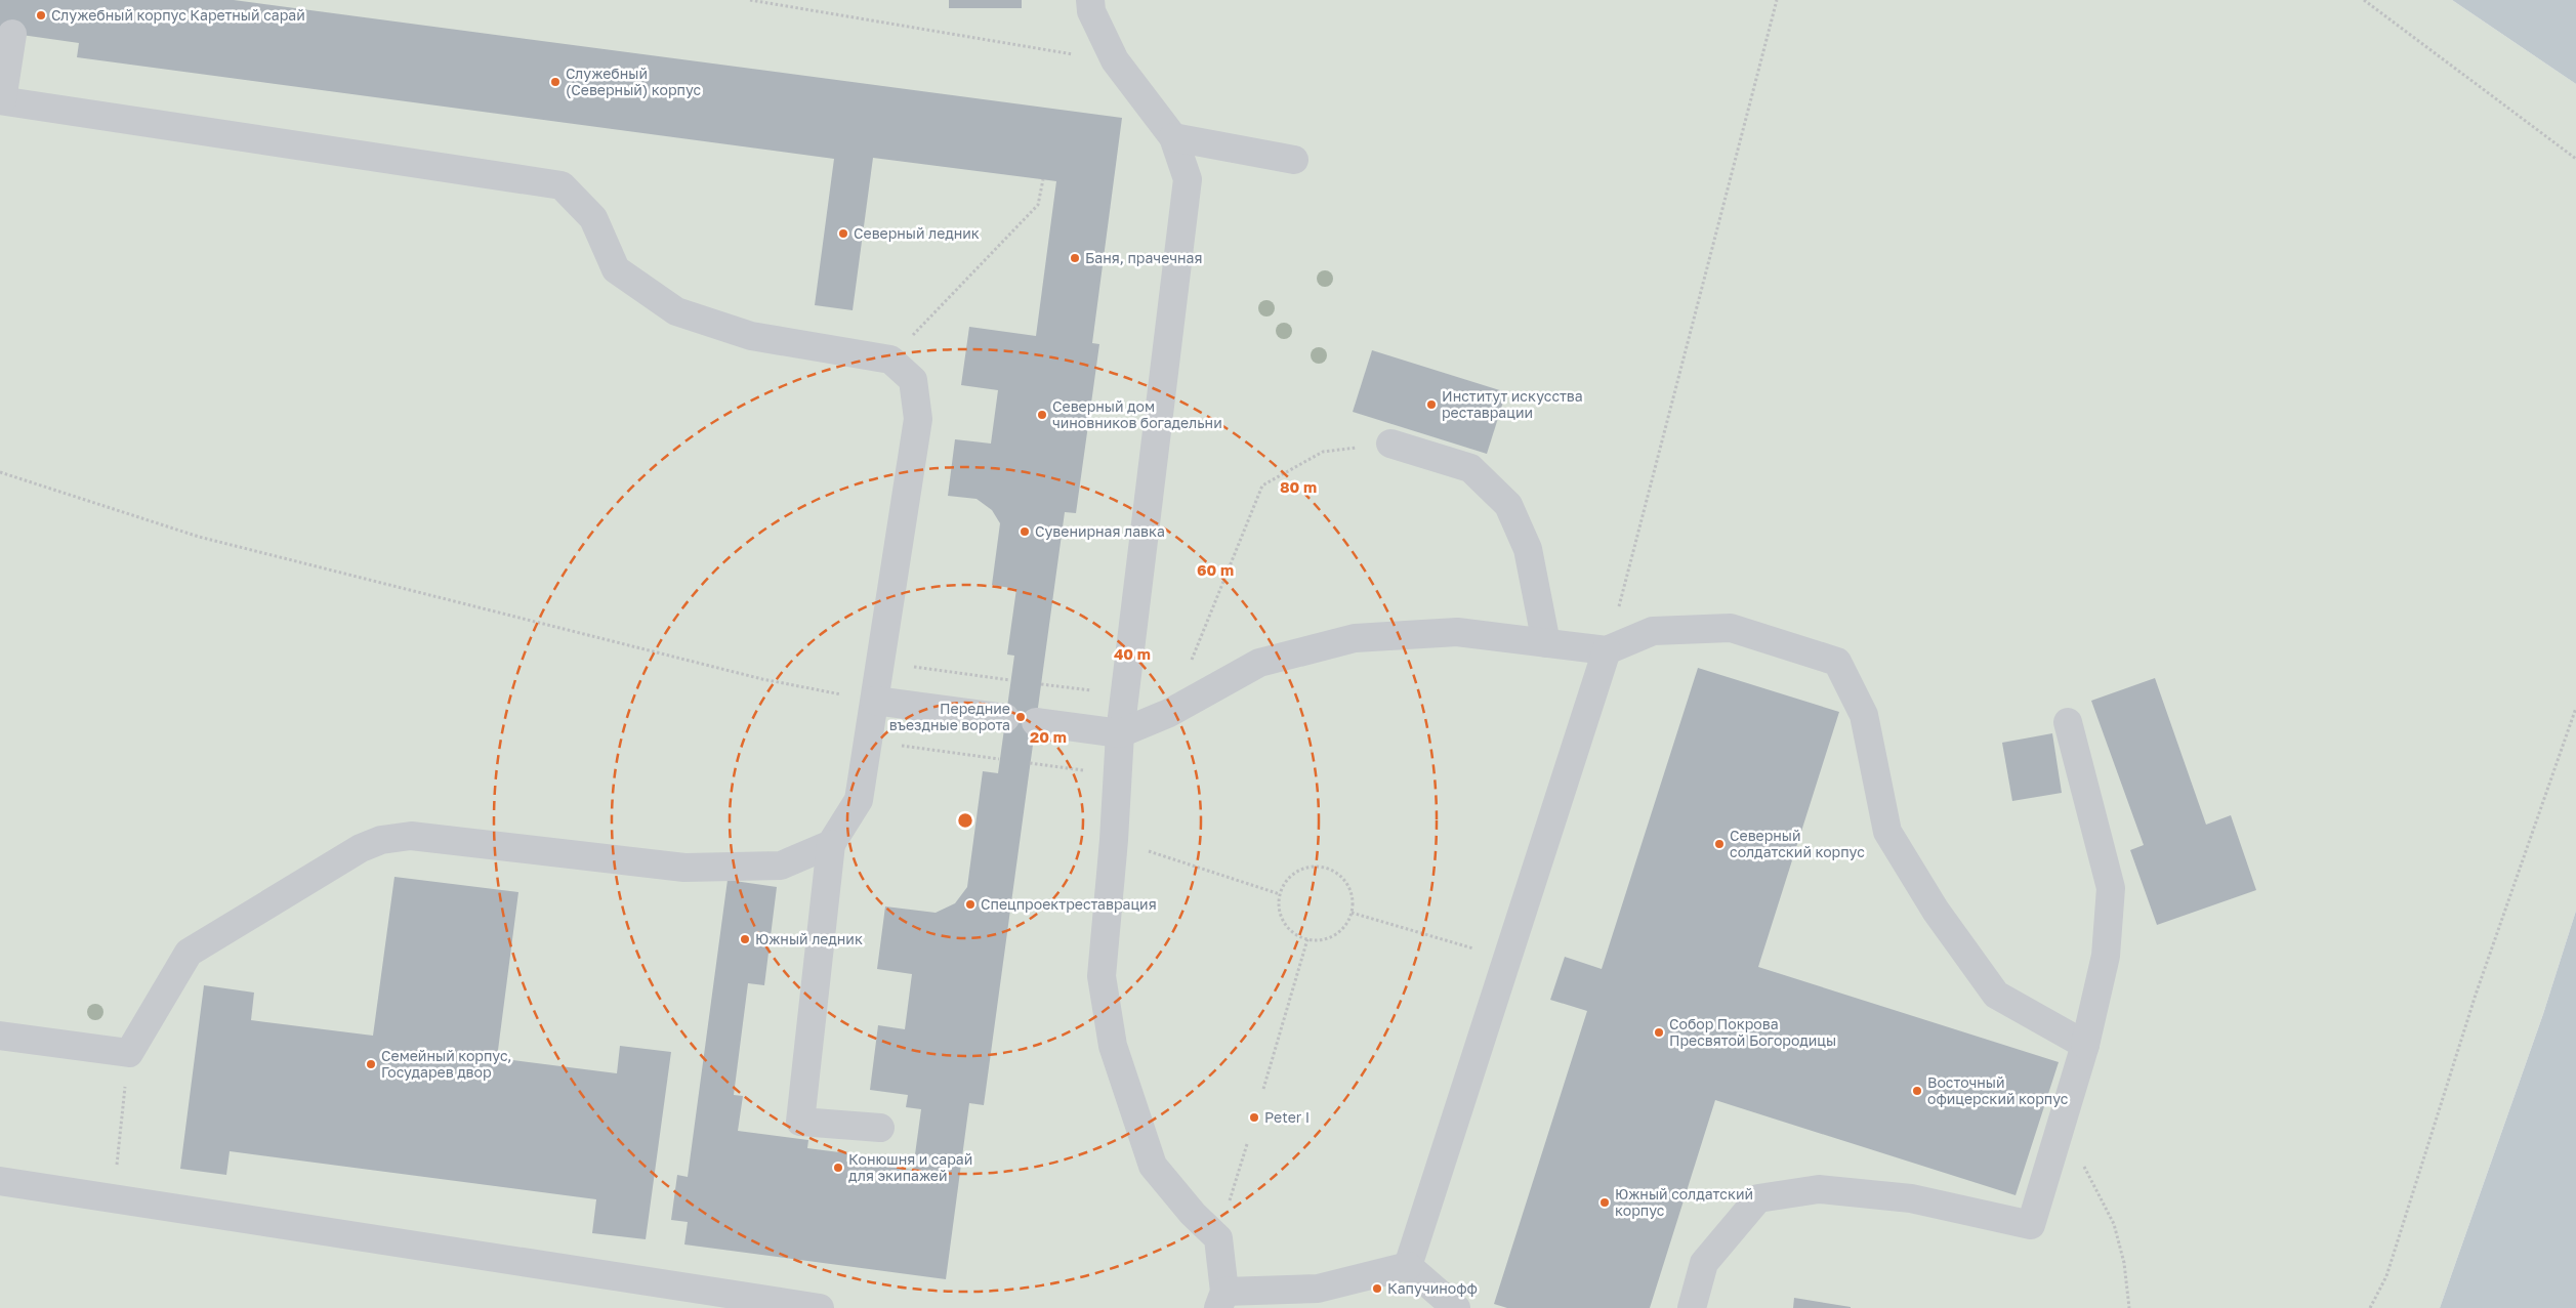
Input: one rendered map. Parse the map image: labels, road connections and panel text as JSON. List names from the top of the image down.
{
  "places": [
    "Служебный корпус Каретный сарай",
    "Служебный (Северный) корпус",
    "Северный ледник",
    "Баня, прачечная",
    "Институт искусства реставрации",
    "Северный дом чиновников богадельни",
    "Сувенирная лавка",
    "Передние въездные ворота",
    "Северный солдатский корпус",
    "Спецпроектреставрация",
    "Южный ледник",
    "Собор Покрова Пресвятой Богородицы",
    "Семейный корпус, Государев двор",
    "Восточный офицерский корпус",
    "Peter I",
    "Конюшня и сарай для экипажей",
    "Южный солдатский корпус",
    "Капучинофф"
  ],
  "rings": [
    "80 m",
    "60 m",
    "40 m",
    "20 m"
  ]
}
